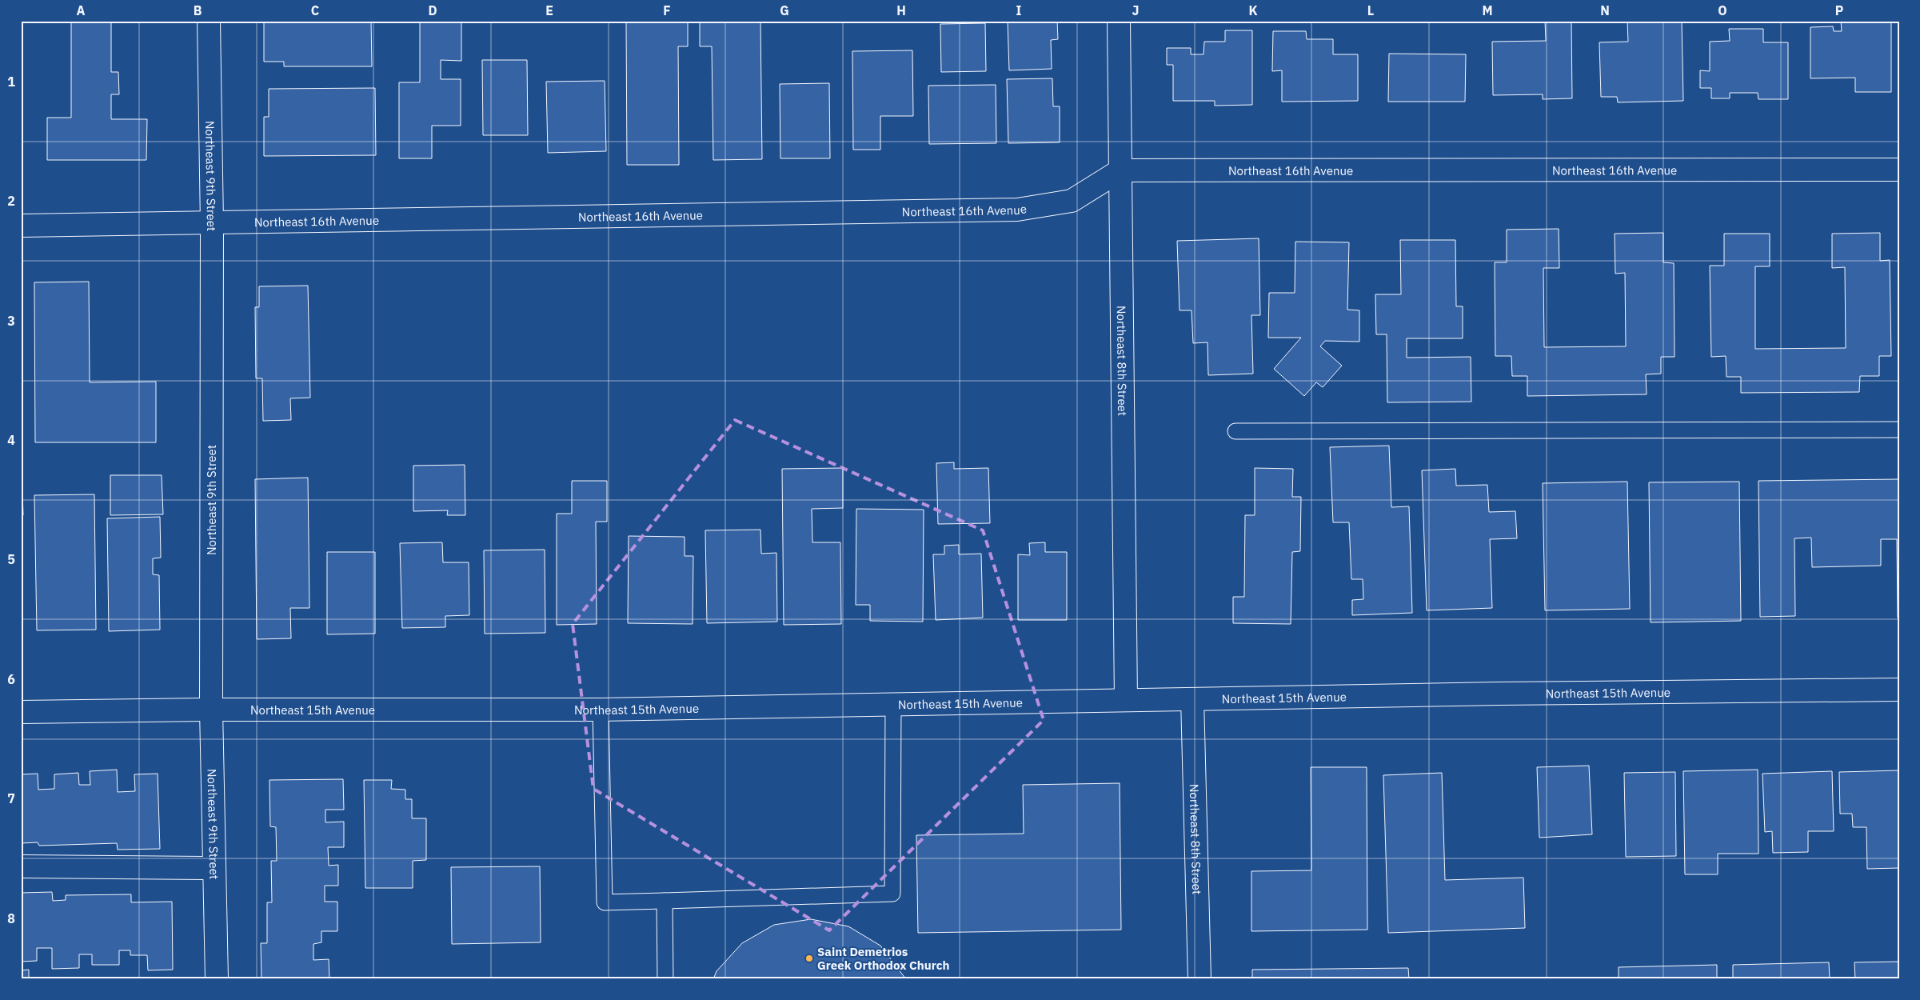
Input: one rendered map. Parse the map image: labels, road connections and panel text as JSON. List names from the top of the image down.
{
  "streets": {
    "street": [
      "Northeast 16th Avenue",
      "Northeast 9th Street",
      "Northeast 8th Street",
      "Northeast 15th Avenue"
    ]
  },
  "crossings": [
    ["Northeast 16th Avenue", "Northeast 9th Street"],
    ["Northeast 16th Avenue", "Northeast 8th Street"],
    ["Northeast 9th Street", "Northeast 15th Avenue"],
    ["Northeast 8th Street", "Northeast 15th Avenue"]
  ],
  "places": ["Saint Demetrios Greek Orthodox Church"],
  "grid": {
    "columns": [
      "A",
      "B",
      "C",
      "D",
      "E",
      "F",
      "G",
      "H",
      "I",
      "J",
      "K",
      "L",
      "M",
      "N",
      "O",
      "P"
    ],
    "rows": [
      "1",
      "2",
      "3",
      "4",
      "5",
      "6",
      "7",
      "8"
    ]
  }
}
